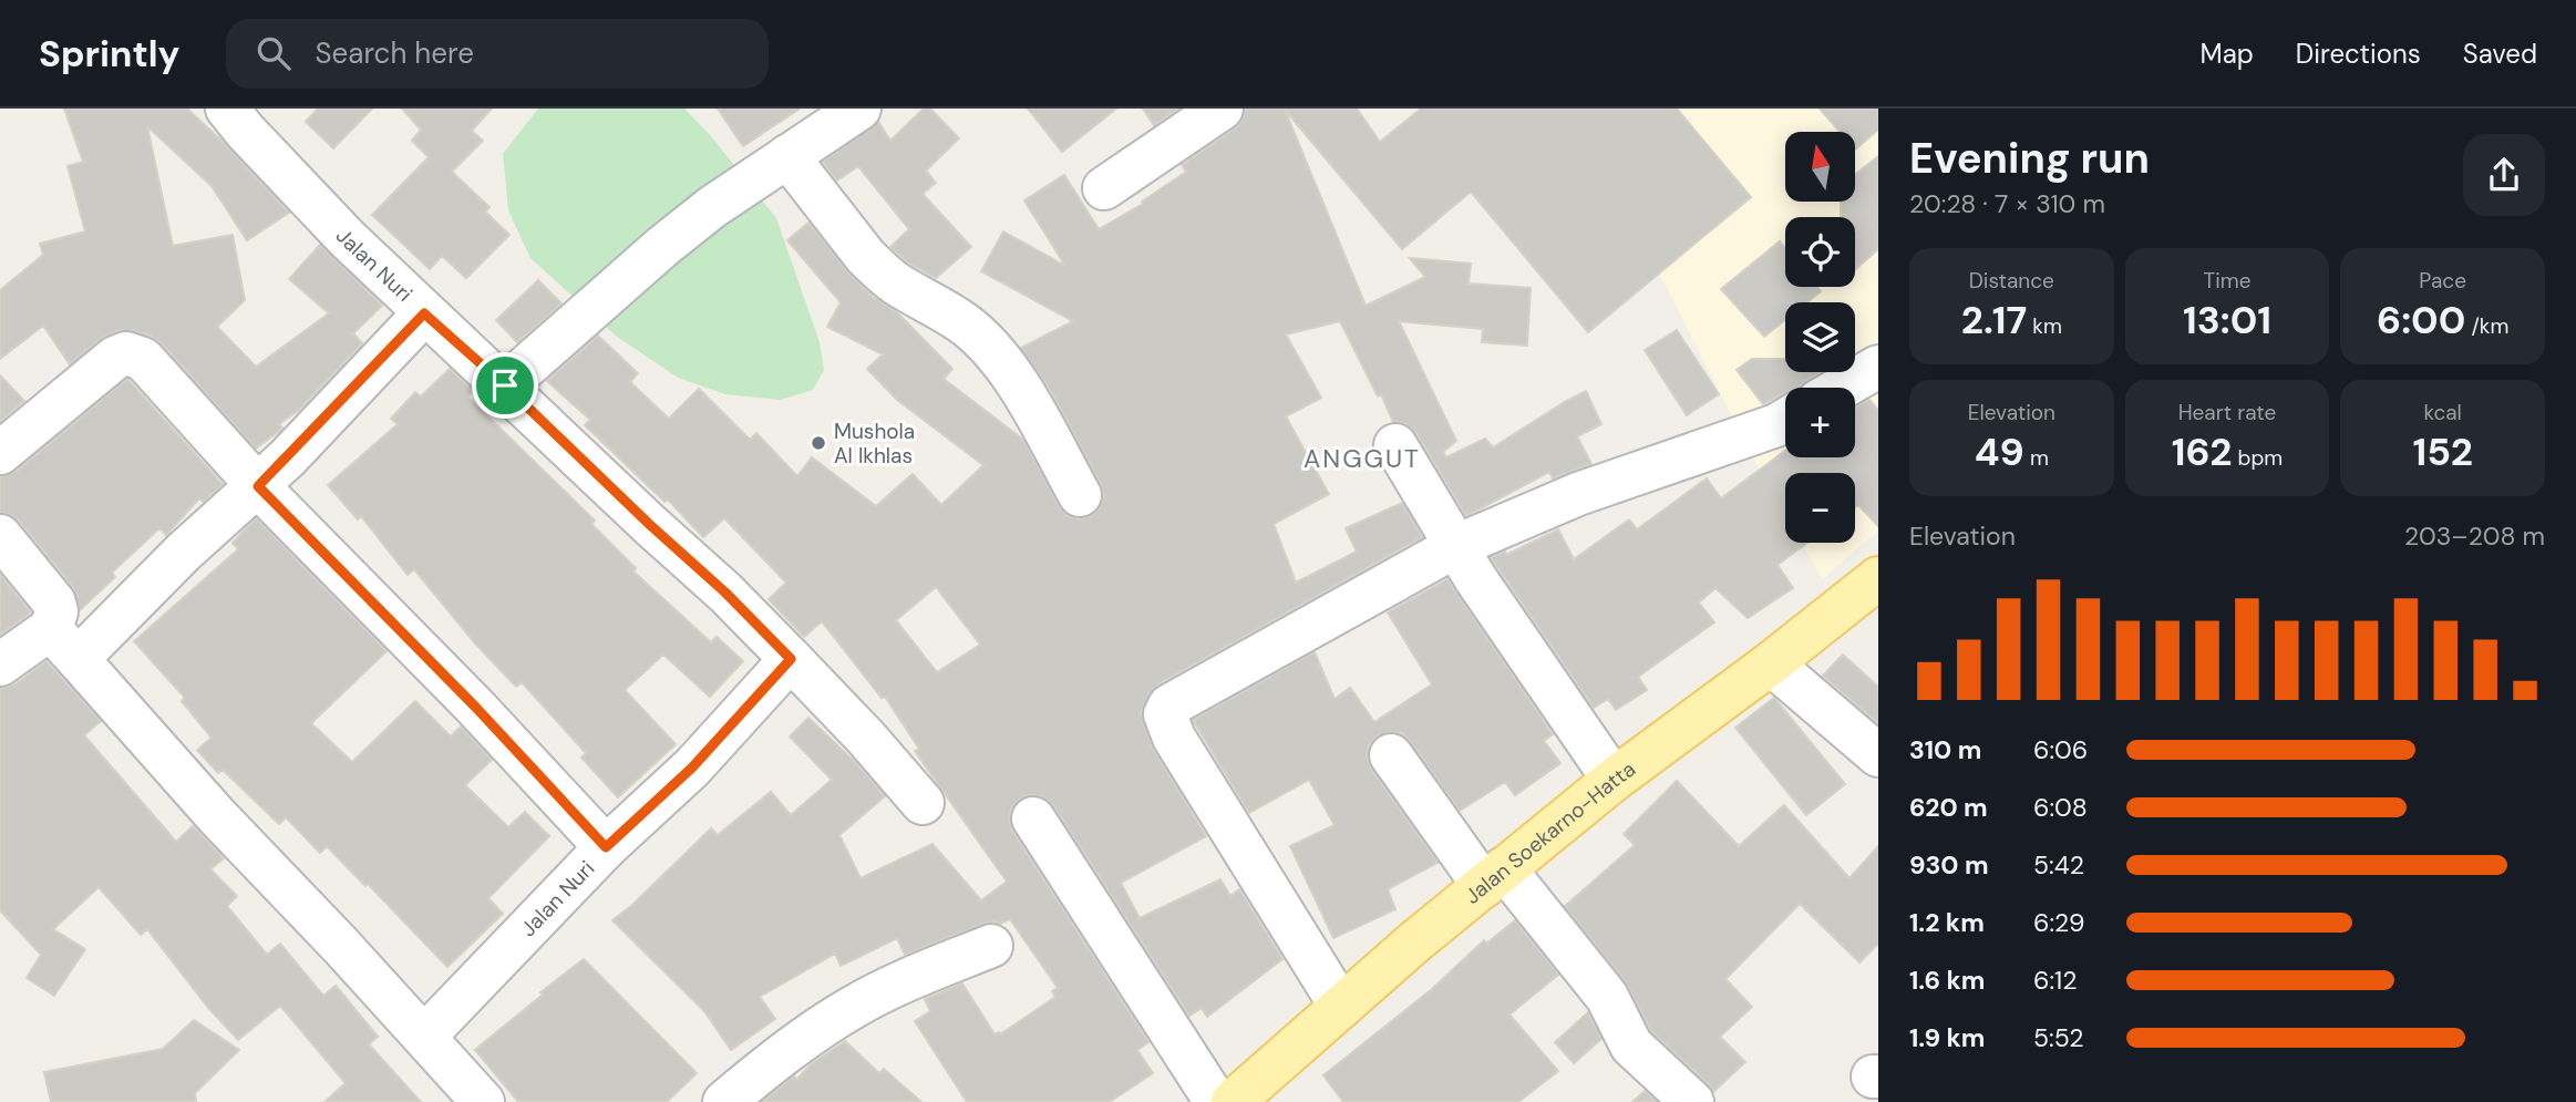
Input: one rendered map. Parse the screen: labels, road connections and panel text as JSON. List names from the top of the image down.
{
  "streets": {
    "main road": ["Jalan Soekarno-Hatta"],
    "street": ["Jalan Nuri"]
  },
  "districts": ["ANGGUT"],
  "places": ["Mushola Al Ikhlas"],
  "north": "top",
  "page": {
    "header": "Sprintly",
    "search": "Search here",
    "nav": ["Map", "Directions", "Saved"],
    "heading": ["Evening run", "20:28 · 7 × 310 m"],
    "map_buttons": ["+", "−"],
    "stats": [
      ["Distance", "2.17 km"],
      ["Time", "13:01"],
      ["Pace", "6:00 /km"],
      ["Elevation", "49 m"],
      ["Heart rate", "162 bpm"],
      ["kcal", "152"]
    ],
    "chart": ["Elevation", "203–208 m"],
    "list": [
      {
        "name": "310 m",
        "note": "6:06"
      },
      {
        "name": "620 m",
        "note": "6:08"
      },
      {
        "name": "930 m",
        "note": "5:42"
      },
      {
        "name": "1.2 km",
        "note": "6:29"
      },
      {
        "name": "1.6 km",
        "note": "6:12"
      },
      {
        "name": "1.9 km",
        "note": "5:52"
      }
    ]
  }
}
